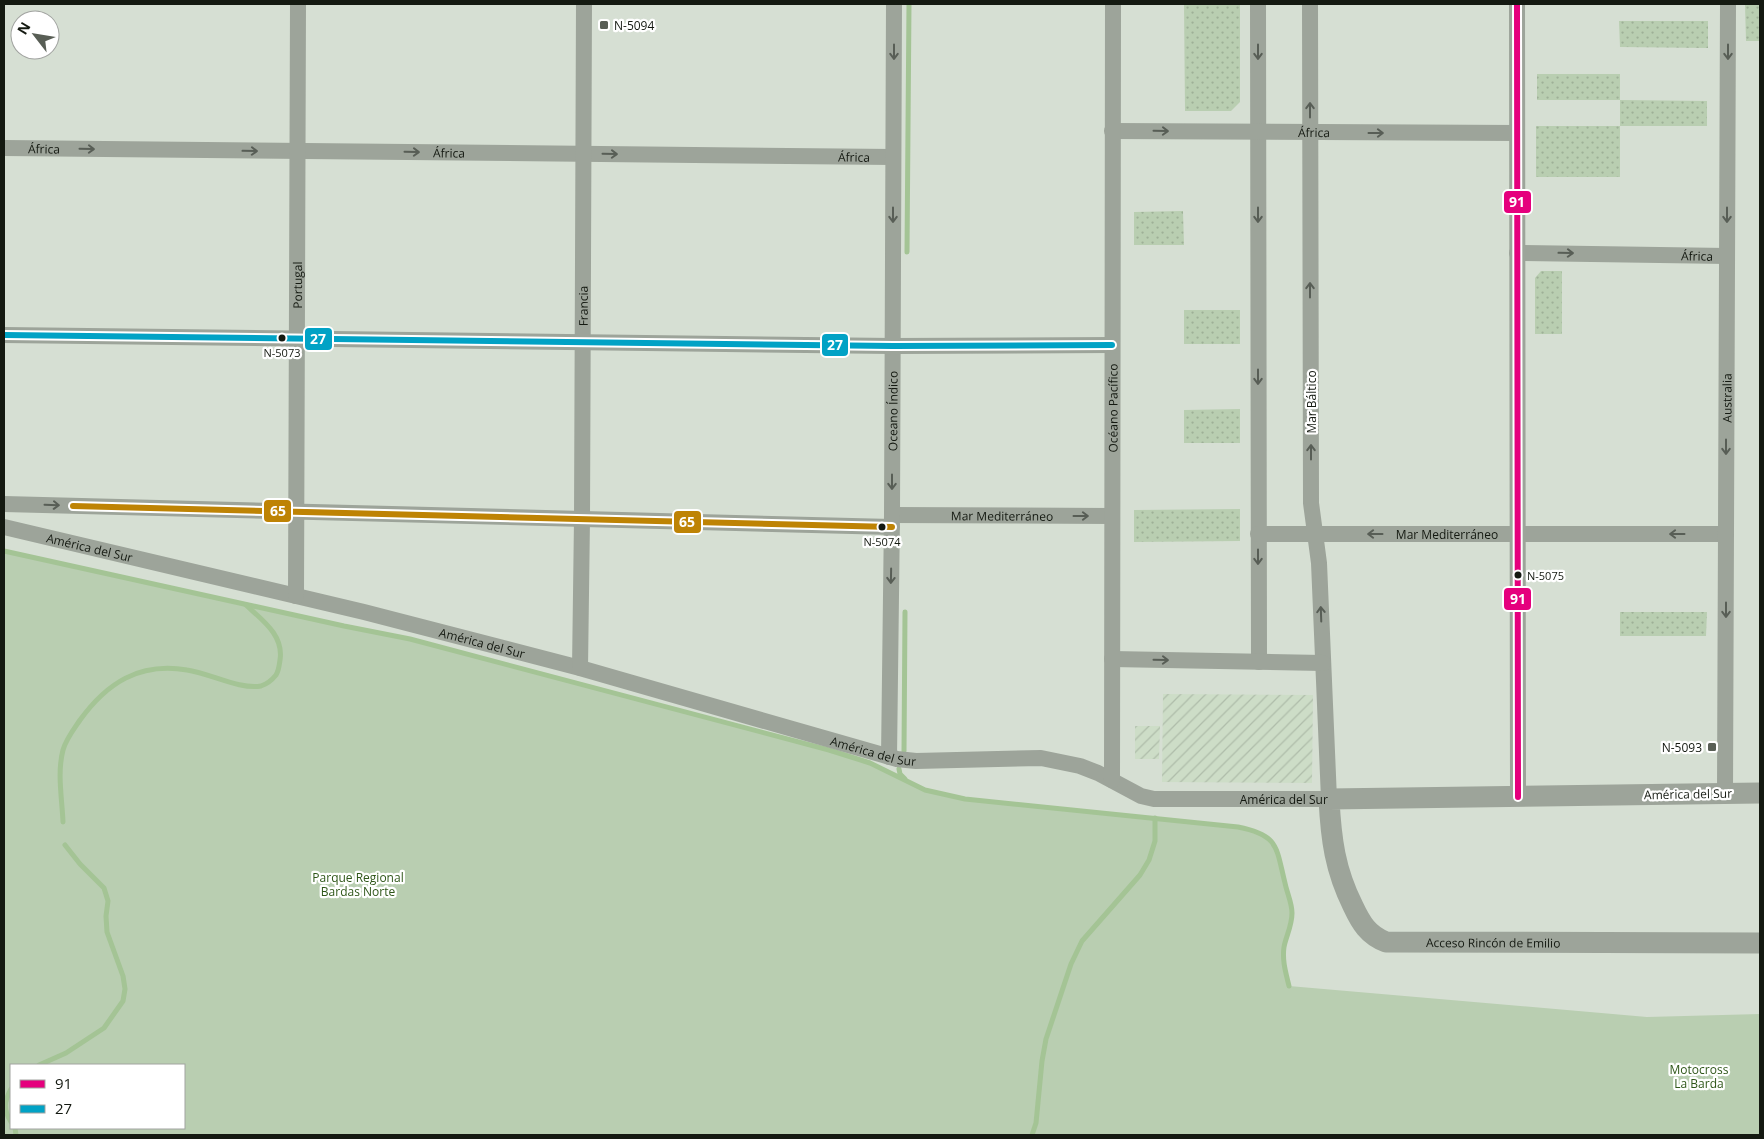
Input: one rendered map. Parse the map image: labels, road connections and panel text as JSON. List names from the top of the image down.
{
  "streets": {
    "street": [
      "África",
      "Portugal",
      "Francia",
      "Australia",
      "Mar Báltico",
      "Océano Pacífico",
      "Oceano Índico",
      "Mar Mediterráneo",
      "América del Sur",
      "Acceso Rincón de Emilio"
    ]
  },
  "crossings": [
    ["África", "Portugal"],
    ["África", "Francia"],
    ["África", "Australia"],
    ["África", "Mar Báltico"],
    ["África", "Océano Pacífico"],
    ["África", "Oceano Índico"],
    ["Portugal", "Mar Mediterráneo"],
    ["Portugal", "América del Sur"],
    ["Francia", "Mar Mediterráneo"],
    ["Francia", "América del Sur"],
    ["Australia", "Mar Mediterráneo"],
    ["Australia", "América del Sur"],
    ["Mar Báltico", "Mar Mediterráneo"],
    ["Mar Báltico", "América del Sur"],
    ["Mar Báltico", "Acceso Rincón de Emilio"],
    ["Océano Pacífico", "Mar Mediterráneo"],
    ["Océano Pacífico", "América del Sur"],
    ["Oceano Índico", "Mar Mediterráneo"],
    ["Oceano Índico", "América del Sur"],
    ["América del Sur", "Acceso Rincón de Emilio"]
  ],
  "one_way": ["África", "Australia", "Oceano Índico"],
  "parks": ["Parque Regional Bardas Norte", "Motocross La Barda"],
  "places": {
    "transit": ["N-5094", "N-5093"],
    "other": ["N-5073", "N-5074", "N-5075"]
  },
  "lines": ["transit line 91", "transit line 27", "transit line 65"],
  "legend": ["91", "27"],
  "north": "top left"
}
